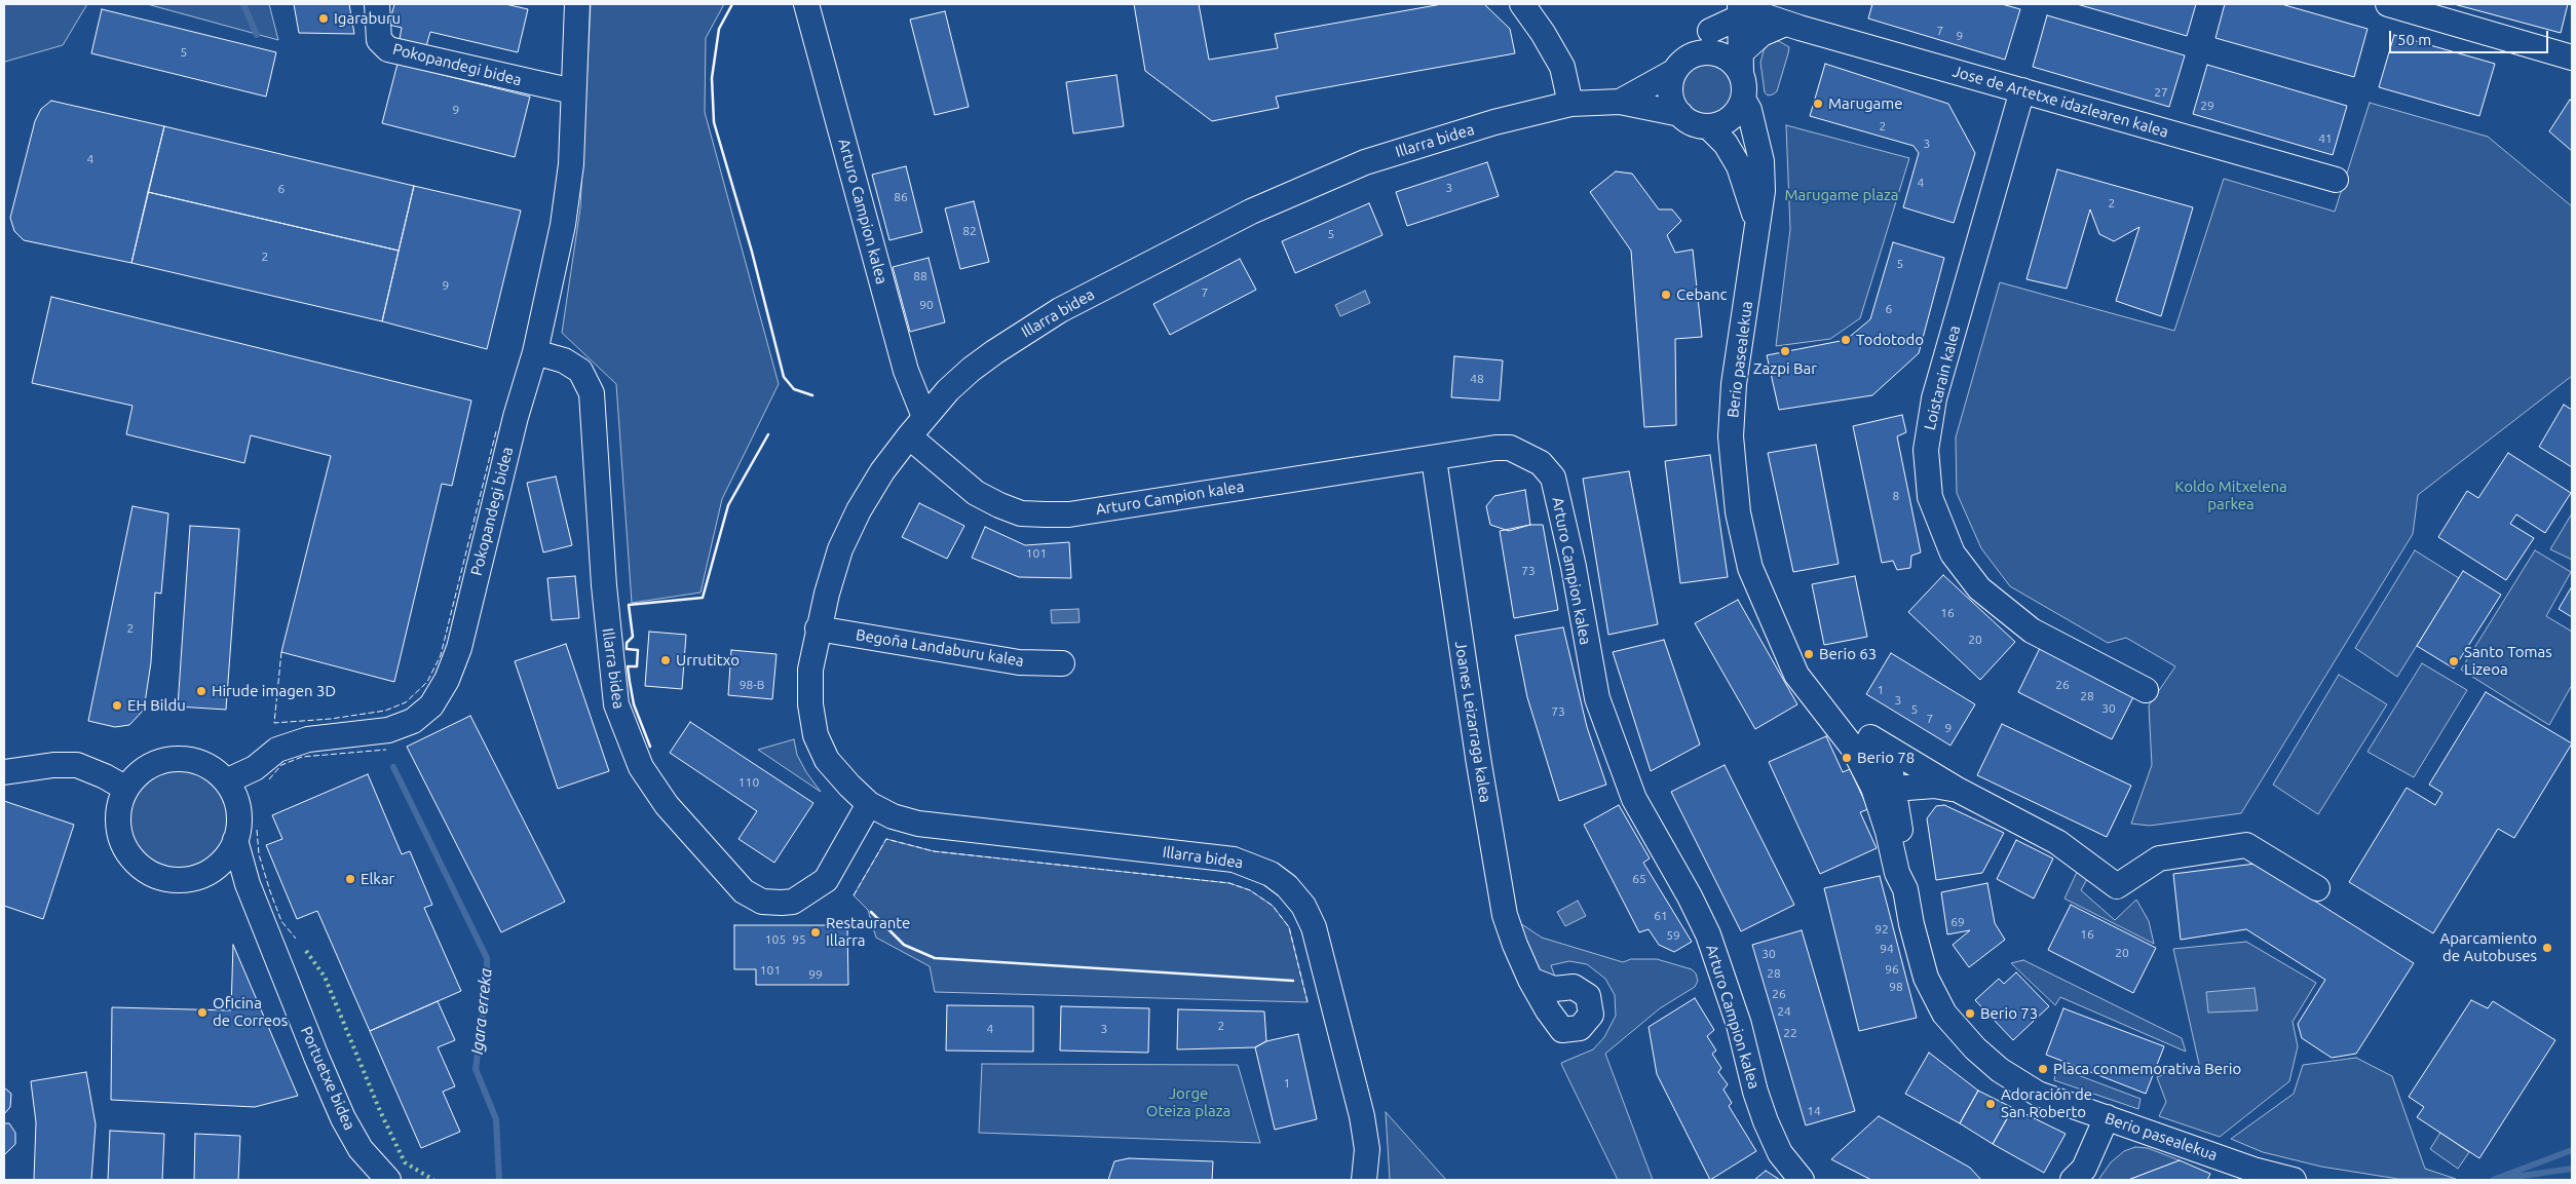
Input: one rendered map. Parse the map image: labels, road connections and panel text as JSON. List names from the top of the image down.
{
  "streets": {
    "street": [
      "Pokopandegi bidea",
      "Jose de Artetxe idazlearen kalea",
      "Illarra bidea",
      "Arturo Campion kalea",
      "Berio pasealekua",
      "Loistarain kalea",
      "Begoña Landaburu kalea",
      "Joanes Leizarraga kalea",
      "Portuetxe bidea"
    ]
  },
  "crossings": [
    ["Pokopandegi bidea", "Illarra bidea"],
    ["Pokopandegi bidea", "Portuetxe bidea"],
    ["Jose de Artetxe idazlearen kalea", "Loistarain kalea"],
    ["Illarra bidea", "Arturo Campion kalea"],
    ["Illarra bidea", "Berio pasealekua"],
    ["Illarra bidea", "Begoña Landaburu kalea"],
    ["Arturo Campion kalea", "Joanes Leizarraga kalea"]
  ],
  "water": ["Igara erreka"],
  "parks": ["Marugame plaza", "Koldo Mitxelena parkea", "Jorge Oteiza plaza"],
  "places": [
    "Igaraburu",
    "Marugame",
    "Cebanc",
    "Todotodo",
    "Zazpi Bar",
    "Berio 63",
    "Urrutitxo",
    "Santo Tomas Lizeoa",
    "Hirude imagen 3D",
    "EH Bildu",
    "Berio 78",
    "Elkar",
    "Restaurante Illarra",
    "Aparcamiento de Autobuses",
    "Oficina de Correos",
    "Berio 73",
    "Placa conmemorativa Berio",
    "Adoración de San Roberto"
  ],
  "house_numbers": [
    "7",
    "9",
    "5",
    "27",
    "29",
    "9",
    "2",
    "41",
    "3",
    "4",
    "4",
    "3",
    "6",
    "86",
    "2",
    "82",
    "5",
    "2",
    "5",
    "88",
    "9",
    "7",
    "90",
    "6",
    "48",
    "8",
    "101",
    "73",
    "16",
    "2",
    "20",
    "98-B",
    "26",
    "1",
    "28",
    "3",
    "30",
    "5",
    "73",
    "7",
    "9",
    "110",
    "65",
    "61",
    "69",
    "92",
    "16",
    "59",
    "105",
    "95",
    "94",
    "20",
    "30",
    "96",
    "101",
    "28",
    "99",
    "98",
    "26",
    "24",
    "2",
    "4",
    "3",
    "22",
    "1",
    "14"
  ],
  "scale_bar": "50 m"
}
